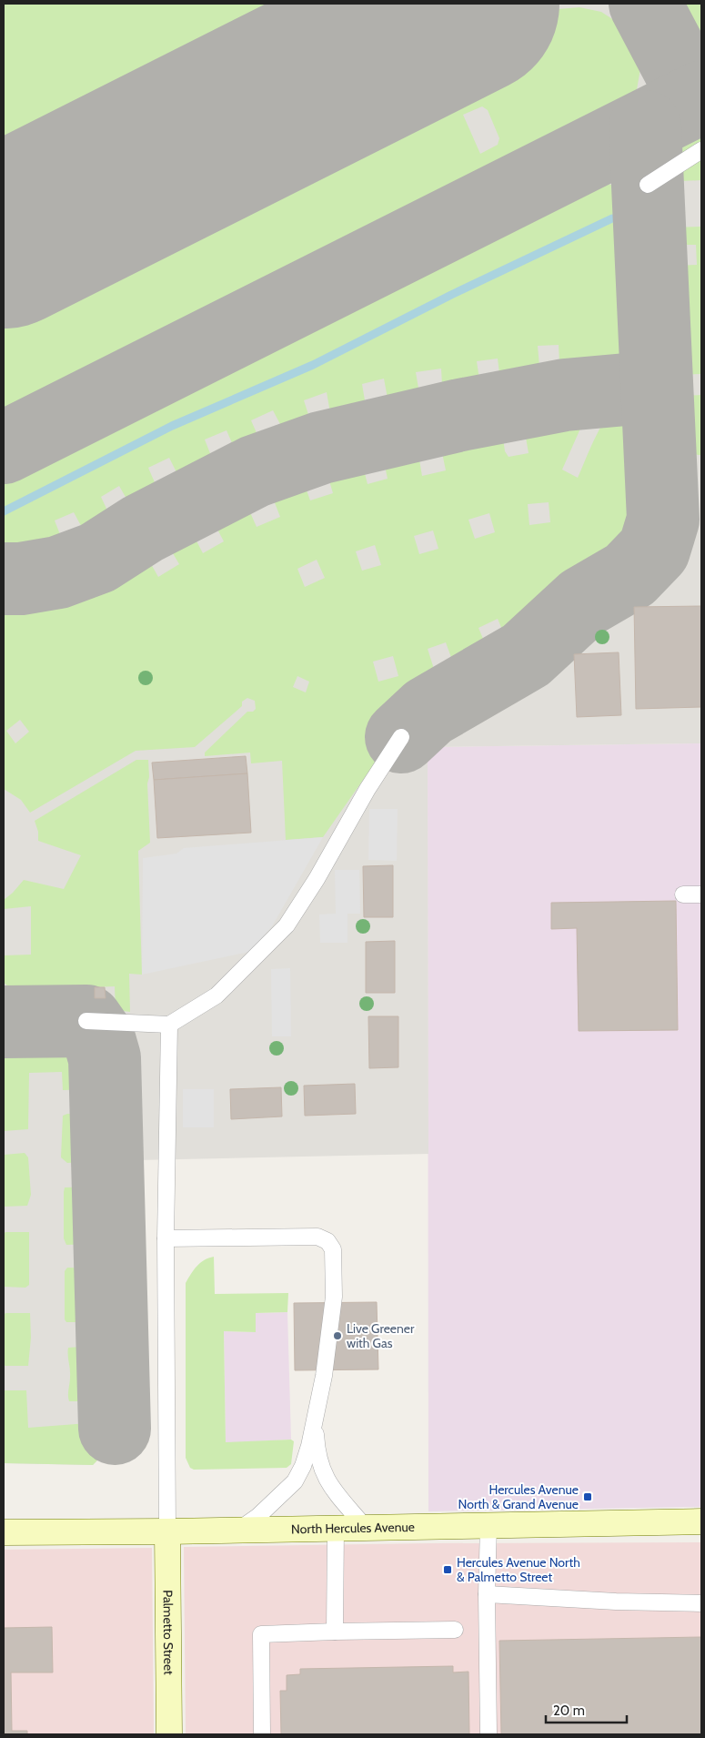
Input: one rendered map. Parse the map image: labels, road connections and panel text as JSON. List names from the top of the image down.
{
  "streets": {
    "street": ["North Hercules Avenue", "Palmetto Street"]
  },
  "crossings": [
    ["North Hercules Avenue", "Palmetto Street"]
  ],
  "places": {
    "other": ["Live Greener with Gas"],
    "transit": ["Hercules Avenue North & Grand Avenue", "Hercules Avenue North & Palmetto Street"]
  },
  "scale_bar": "20 m"
}
